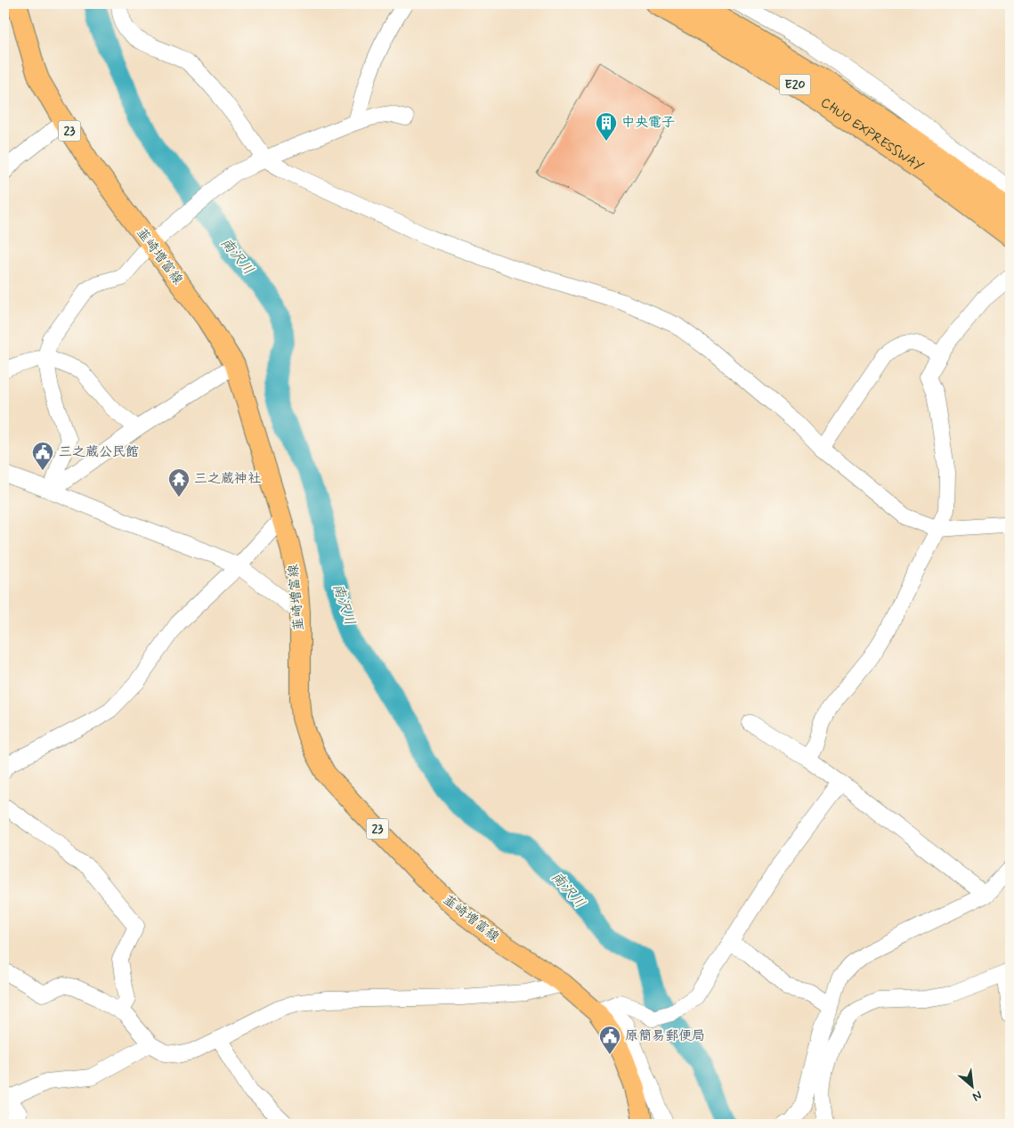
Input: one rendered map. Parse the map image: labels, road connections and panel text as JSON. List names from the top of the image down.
{
  "streets": {
    "highway": ["E20", "CHUO EXPRESSWAY"],
    "main road": ["23", "韮崎増富線"]
  },
  "water": ["南沢川"],
  "places": {
    "building": ["中央電子"],
    "public building": ["三之蔵公民館", "原簡易郵便局"],
    "temple": ["三之蔵神社"]
  },
  "north": "bottom right"
}
